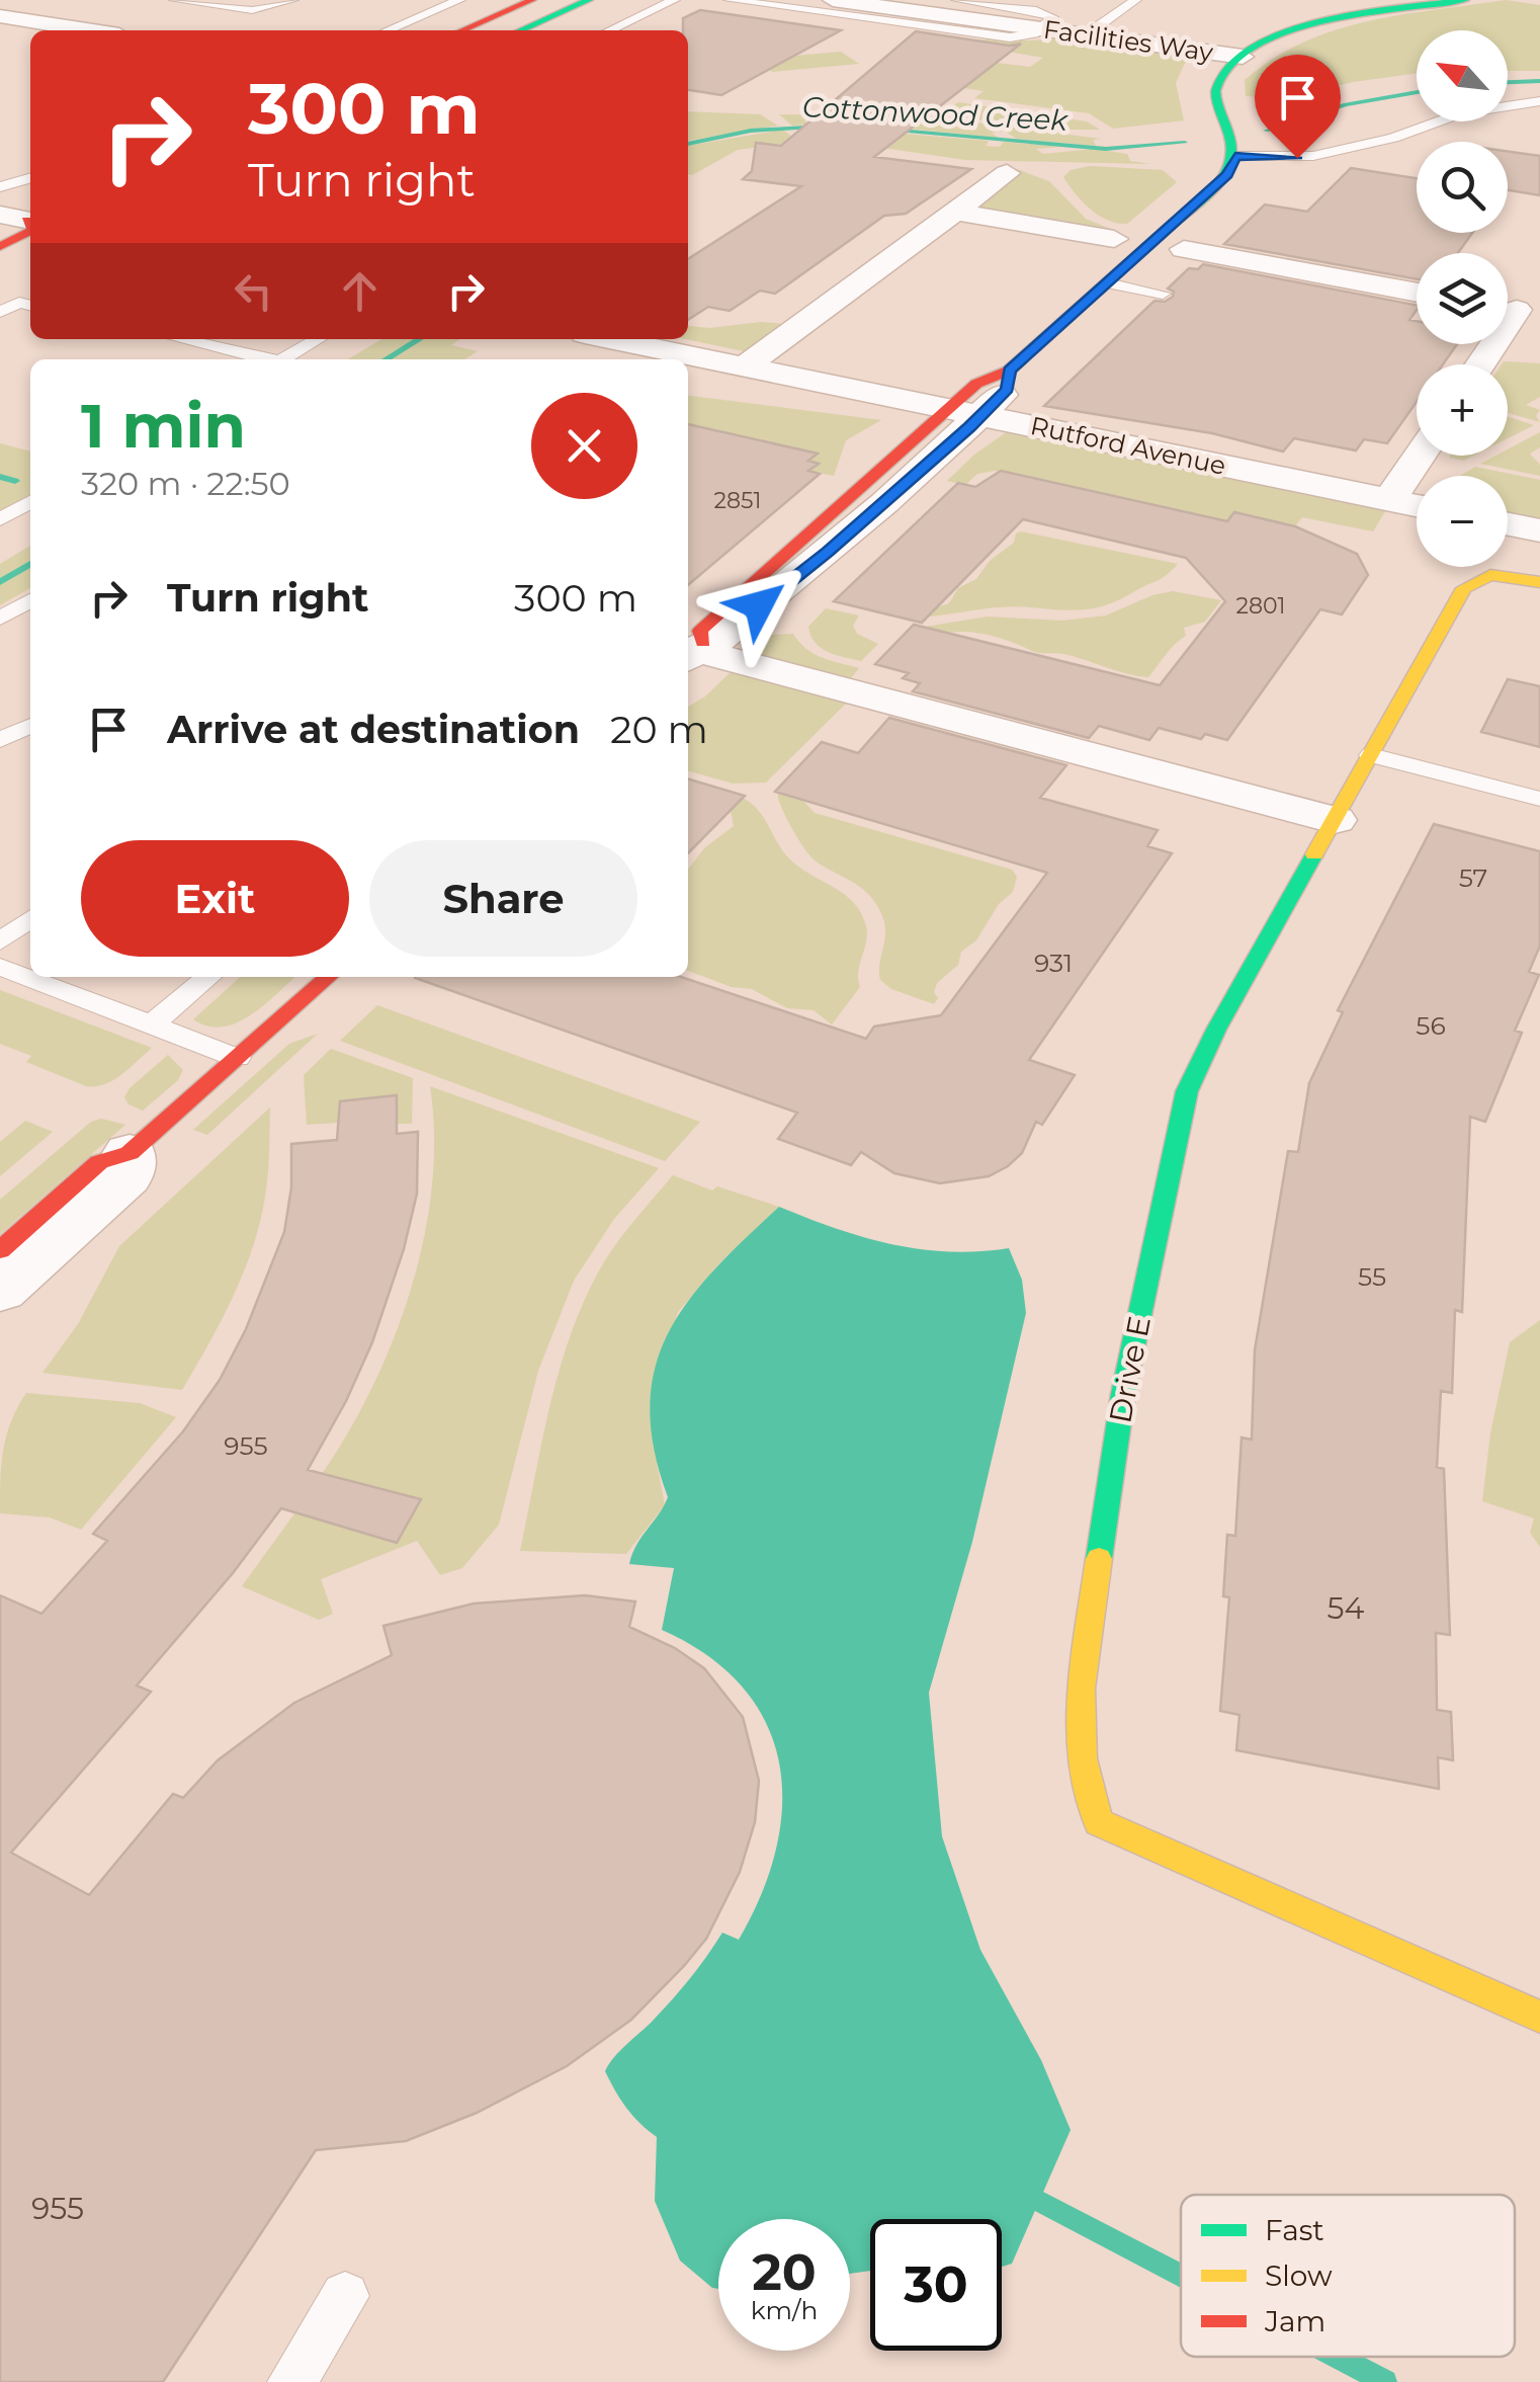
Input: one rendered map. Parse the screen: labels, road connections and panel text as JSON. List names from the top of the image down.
{
  "streets": {
    "street": ["Facilities Way", "Rutford Avenue", "Drive E"]
  },
  "water": ["Cottonwood Creek"],
  "house_numbers": [
    "2851",
    "2801",
    "57",
    "931",
    "56",
    "55",
    "955",
    "54",
    "955"
  ],
  "legend": ["Fast", "Slow", "Jam"],
  "north": "top left",
  "page": {
    "map_buttons": ["+", "−"],
    "turn": ["300 m", "Turn right"],
    "heading": ["1 min", "320 m · 22:50"],
    "list": [
      {
        "name": "Turn right",
        "value": "300 m"
      },
      {
        "name": "Arrive at destination",
        "value": "20 m"
      }
    ],
    "buttons": ["Exit", "Share"],
    "speed": "20 km/h",
    "limit": "30"
  }
}
